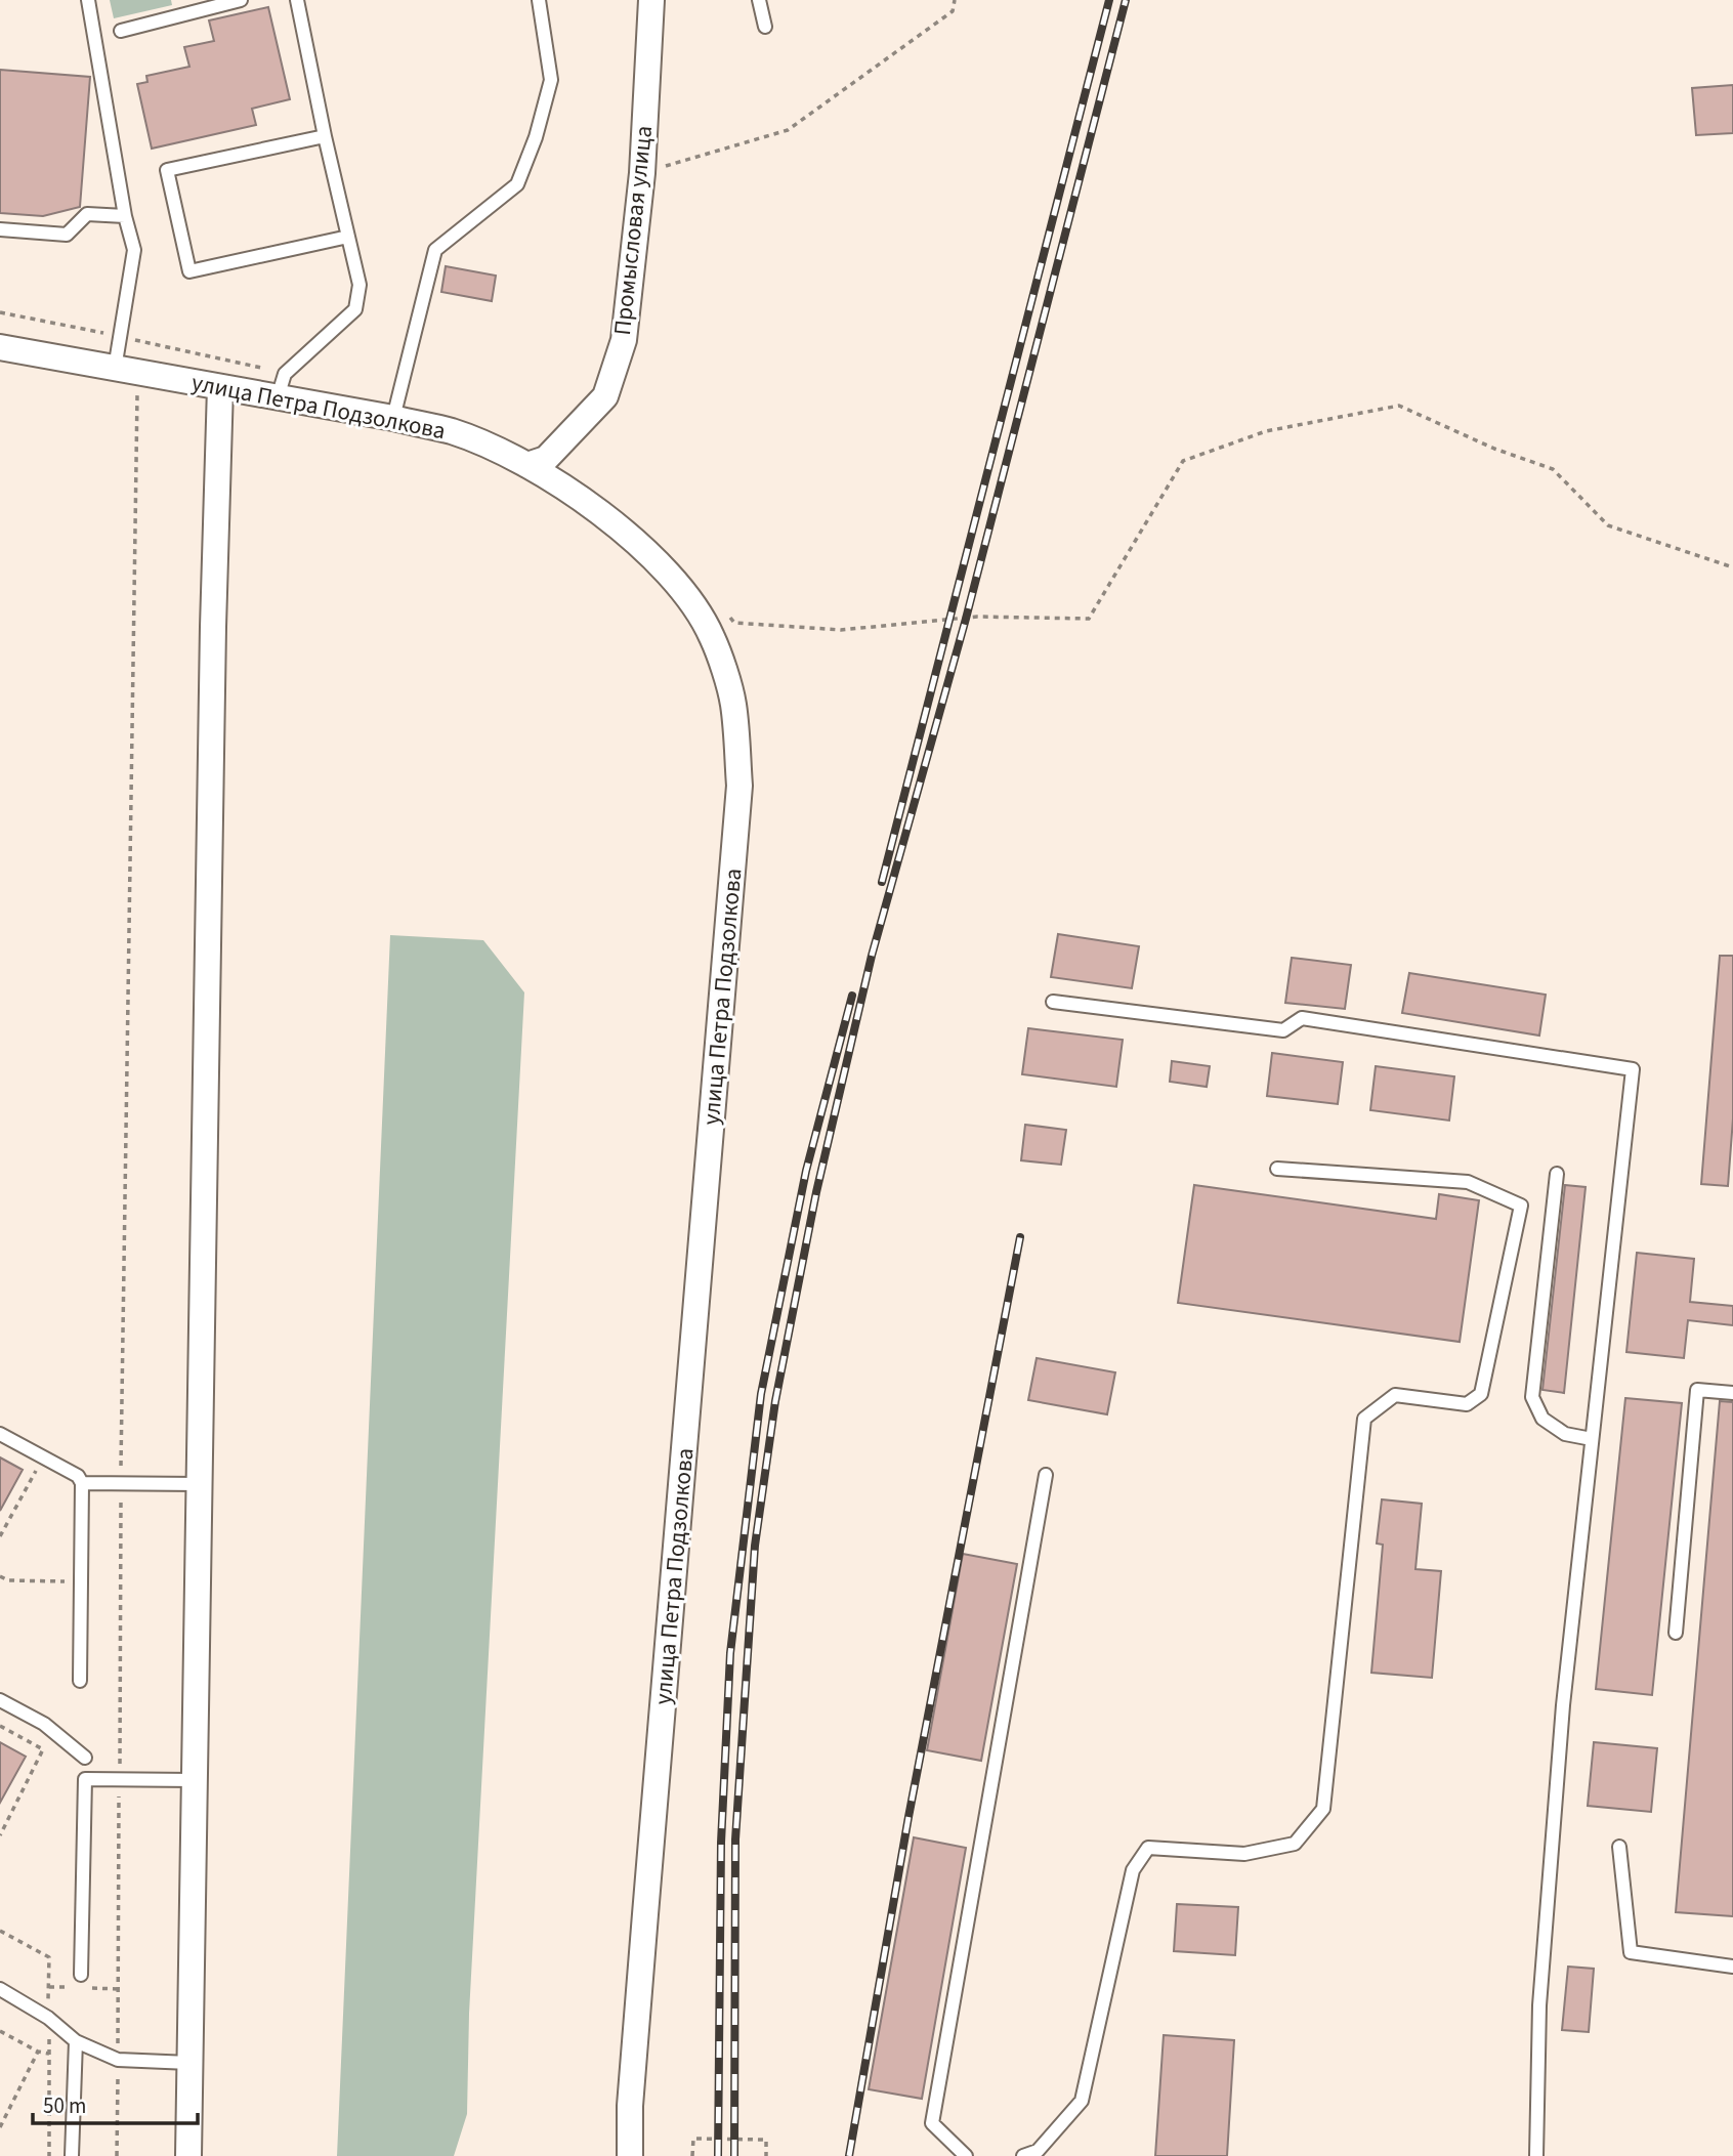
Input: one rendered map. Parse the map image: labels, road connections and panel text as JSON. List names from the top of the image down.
{
  "streets": {
    "street": ["Промысловая улица", "улица Петра Подзолкова"]
  },
  "crossings": [
    ["Промысловая улица", "улица Петра Подзолкова"]
  ],
  "scale_bar": "50 m"
}
